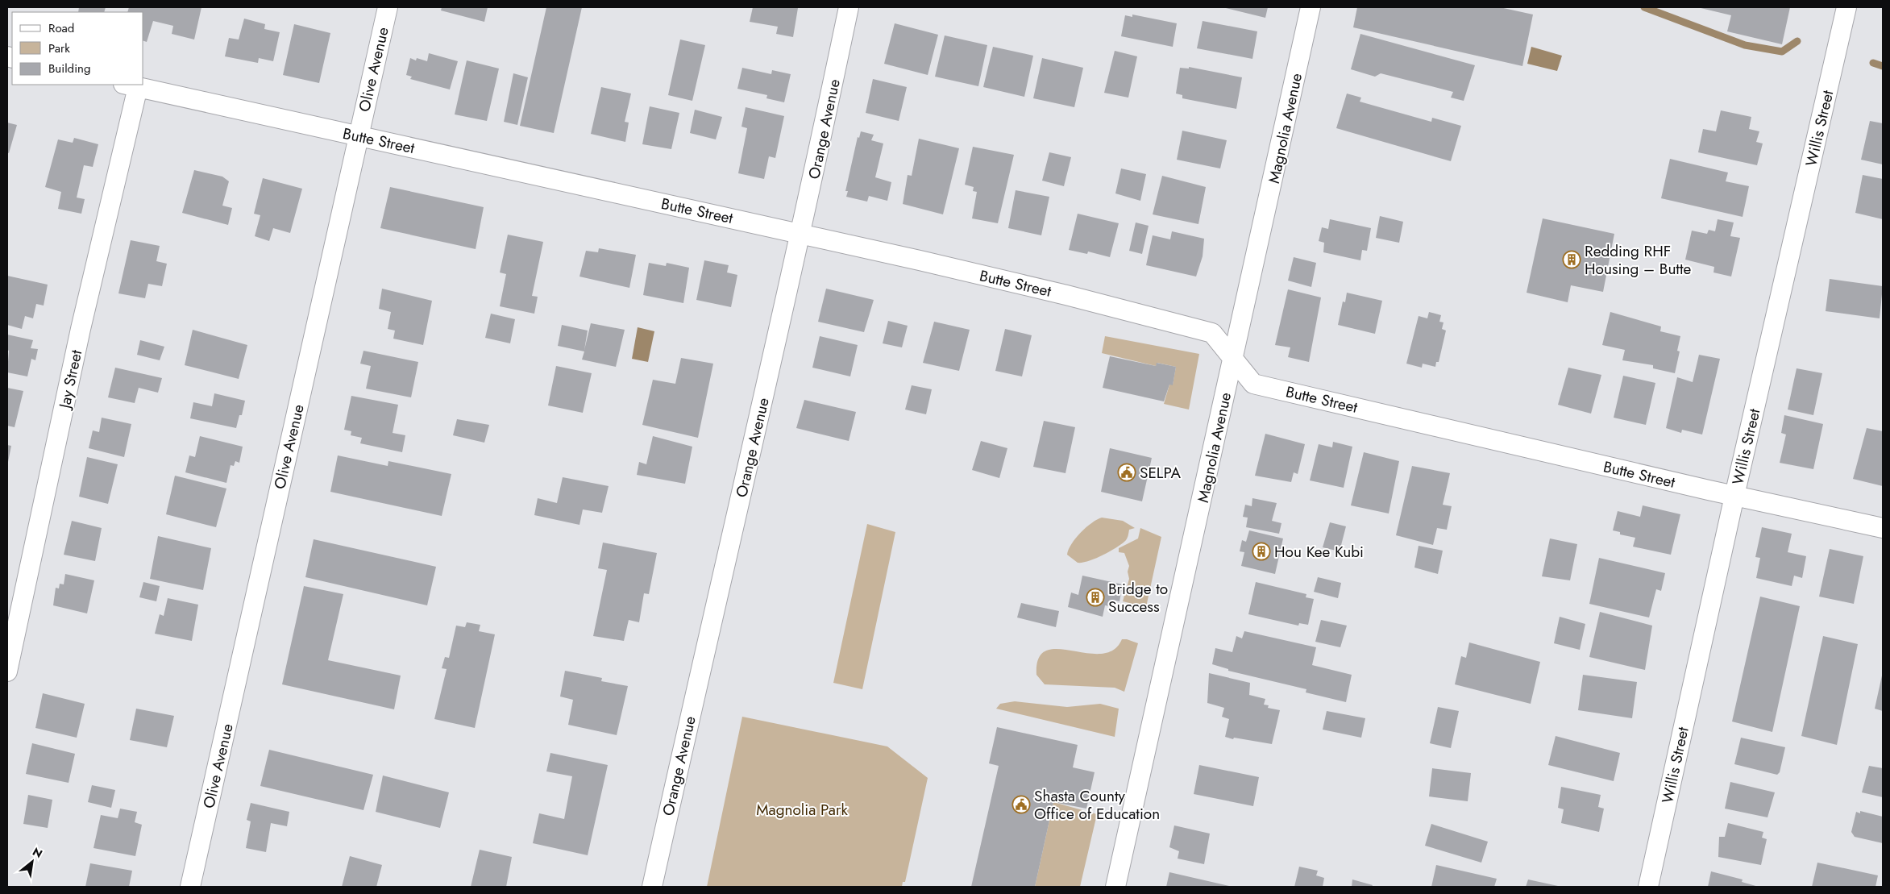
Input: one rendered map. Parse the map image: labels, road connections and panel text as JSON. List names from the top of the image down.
{
  "streets": {
    "street": [
      "Olive Avenue",
      "Magnolia Avenue",
      "Willis Street",
      "Orange Avenue",
      "Butte Street",
      "Jay Street"
    ]
  },
  "crossings": [
    ["Olive Avenue", "Butte Street"],
    ["Magnolia Avenue", "Butte Street"],
    ["Willis Street", "Butte Street"],
    ["Orange Avenue", "Butte Street"],
    ["Butte Street", "Jay Street"]
  ],
  "parks": ["Magnolia Park"],
  "places": {
    "building": ["Redding RHF Housing – Butte", "Hou Kee Kubi", "Bridge to Success"],
    "public building": ["SELPA", "Shasta County Office of Education"]
  },
  "legend": ["Road", "Park", "Building"],
  "north": "top right"
}
